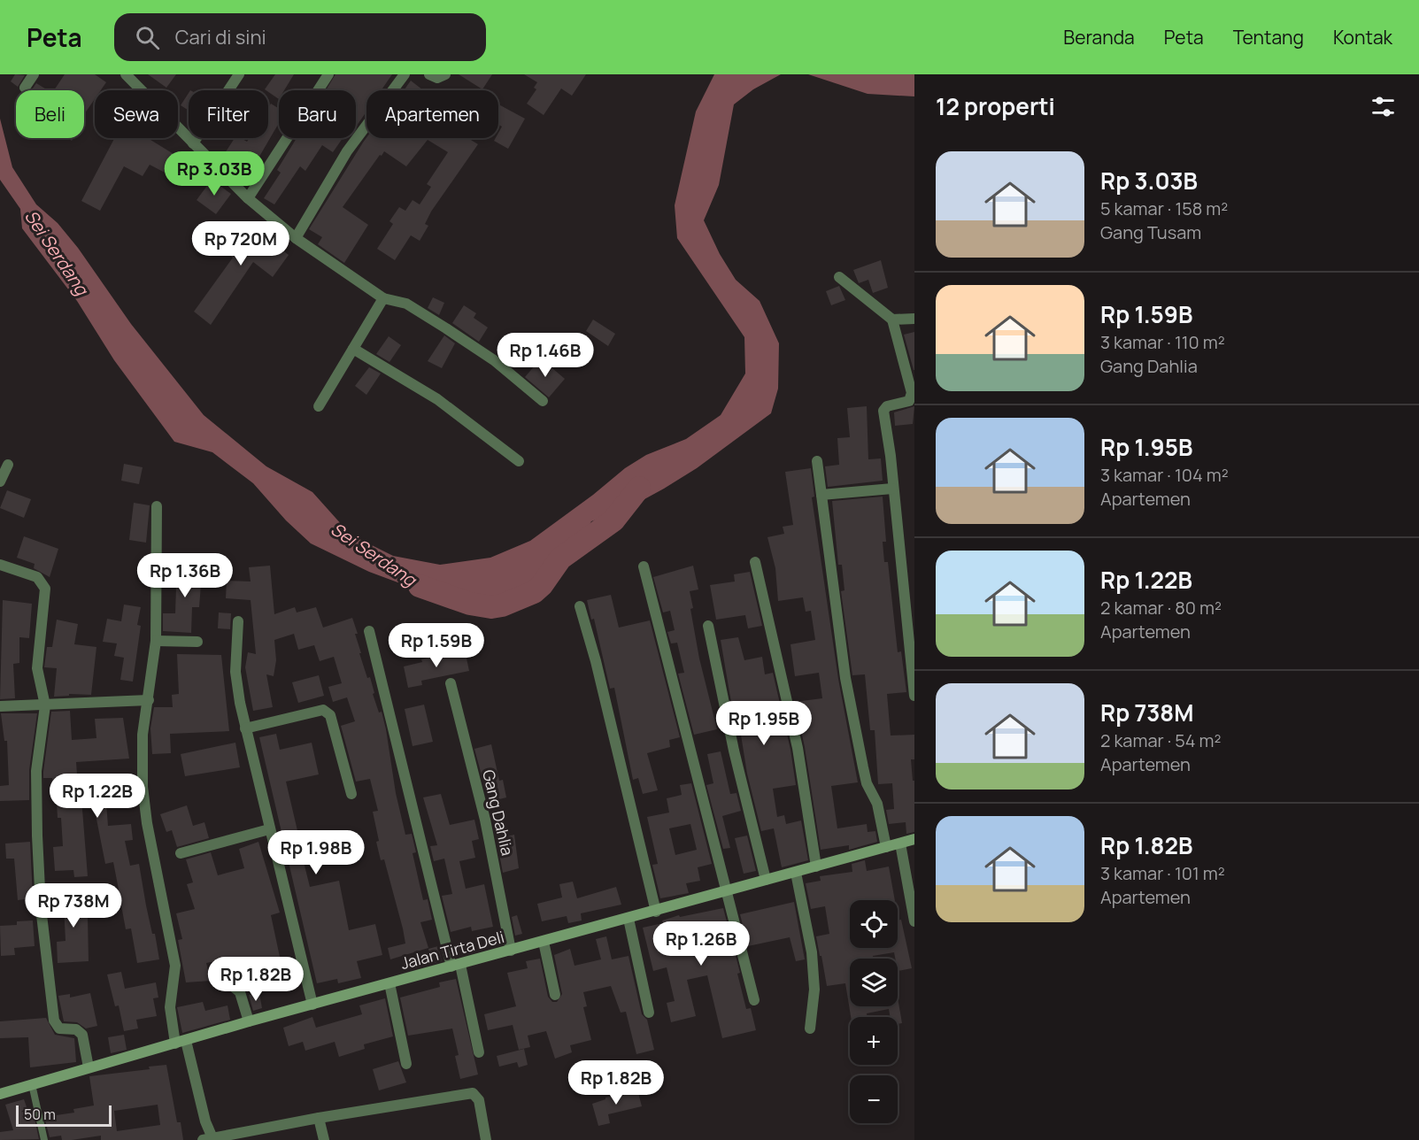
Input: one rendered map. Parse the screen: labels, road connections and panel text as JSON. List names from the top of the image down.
{
  "streets": {
    "street": ["Gang Dahlia", "Jalan Tirta Deli"]
  },
  "crossings": [
    ["Gang Dahlia", "Jalan Tirta Deli"]
  ],
  "water": ["Sei Serdang"],
  "scale_bar": "50 m",
  "page": {
    "header": "Peta",
    "search": "Cari di sini",
    "nav": [
      "Beranda",
      "Peta",
      "Tentang",
      "Kontak"
    ],
    "heading": "12 properti",
    "chip": [
      "Beli",
      "Sewa",
      "Filter",
      "Baru",
      "Apartemen"
    ],
    "list": [
      {
        "name": "Rp 3.03B",
        "note": "5 kamar · 158 m² · Gang Tusam"
      },
      {
        "name": "Rp 1.59B",
        "note": "3 kamar · 110 m² · Gang Dahlia"
      },
      {
        "name": "Rp 1.95B",
        "note": "3 kamar · 104 m² · Apartemen"
      },
      {
        "name": "Rp 1.22B",
        "note": "2 kamar · 80 m² · Apartemen"
      },
      {
        "name": "Rp 738M",
        "note": "2 kamar · 54 m² · Apartemen"
      },
      {
        "name": "Rp 1.82B",
        "note": "3 kamar · 101 m² · Apartemen"
      }
    ],
    "price": [
      "Rp 3.03B",
      "Rp 720M",
      "Rp 1.46B",
      "Rp 1.36B",
      "Rp 1.59B",
      "Rp 1.95B",
      "Rp 1.22B",
      "Rp 1.98B",
      "Rp 738M",
      "Rp 1.26B",
      "Rp 1.82B",
      "Rp 1.82B"
    ],
    "map_buttons": ["+", "−"],
    "scale": "50 m"
  }
}
